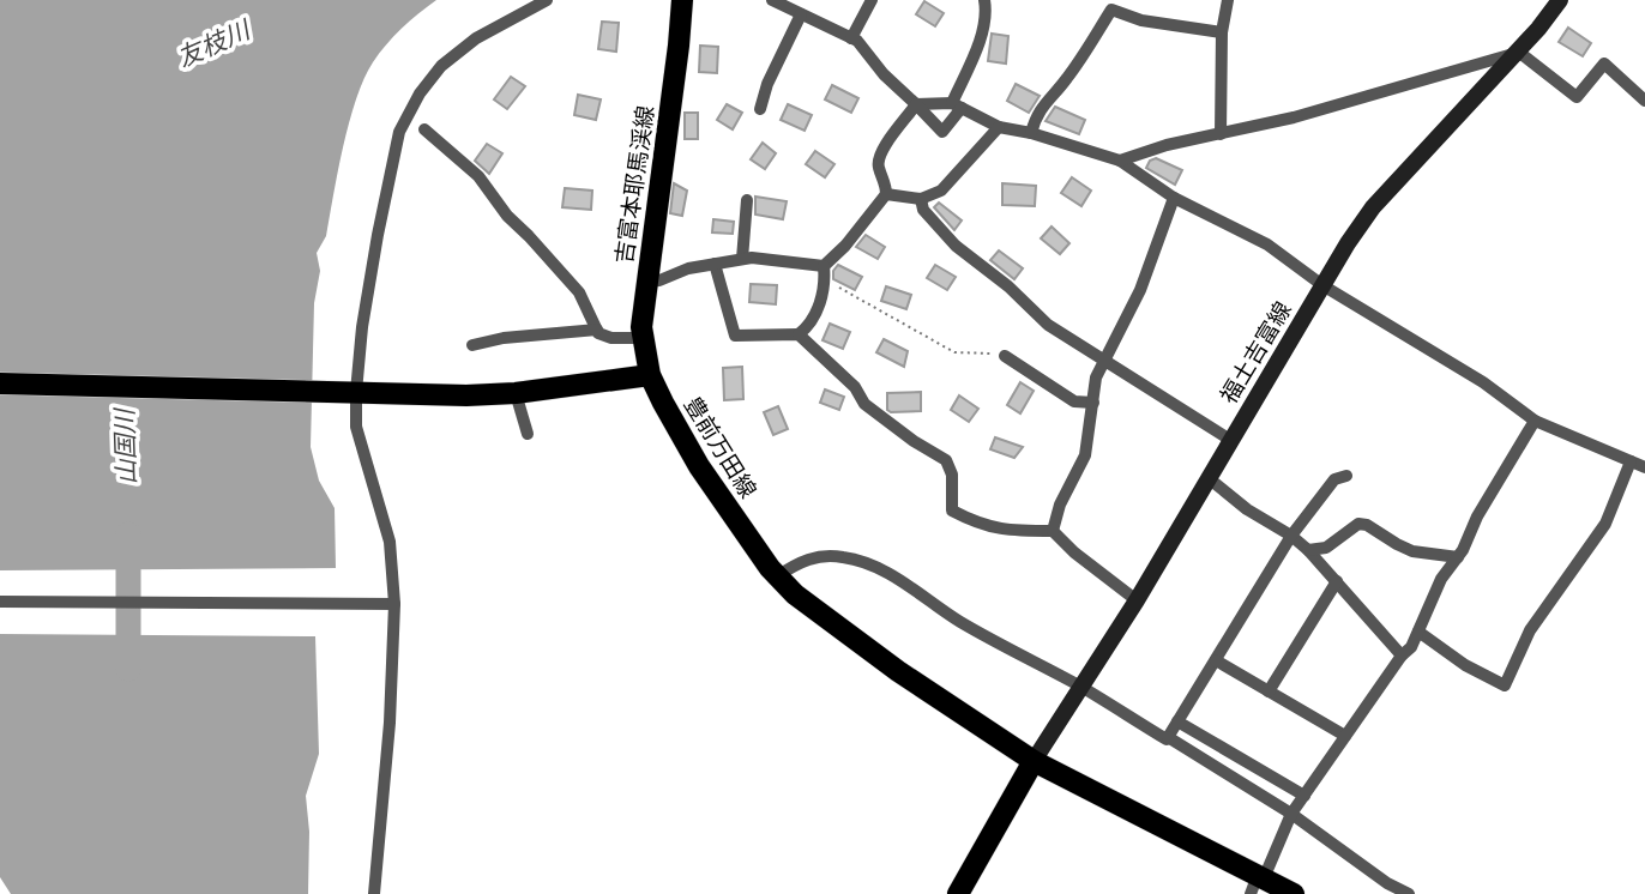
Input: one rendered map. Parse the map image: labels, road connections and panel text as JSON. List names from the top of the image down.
{
  "streets": {
    "main road": ["吉富本耶馬渓線", "福土吉富線", "豊前万田線"]
  },
  "crossings": [
    ["吉富本耶馬渓線", "豊前万田線"],
    ["福土吉富線", "豊前万田線"]
  ],
  "water": ["友枝川", "山国川"]
}
